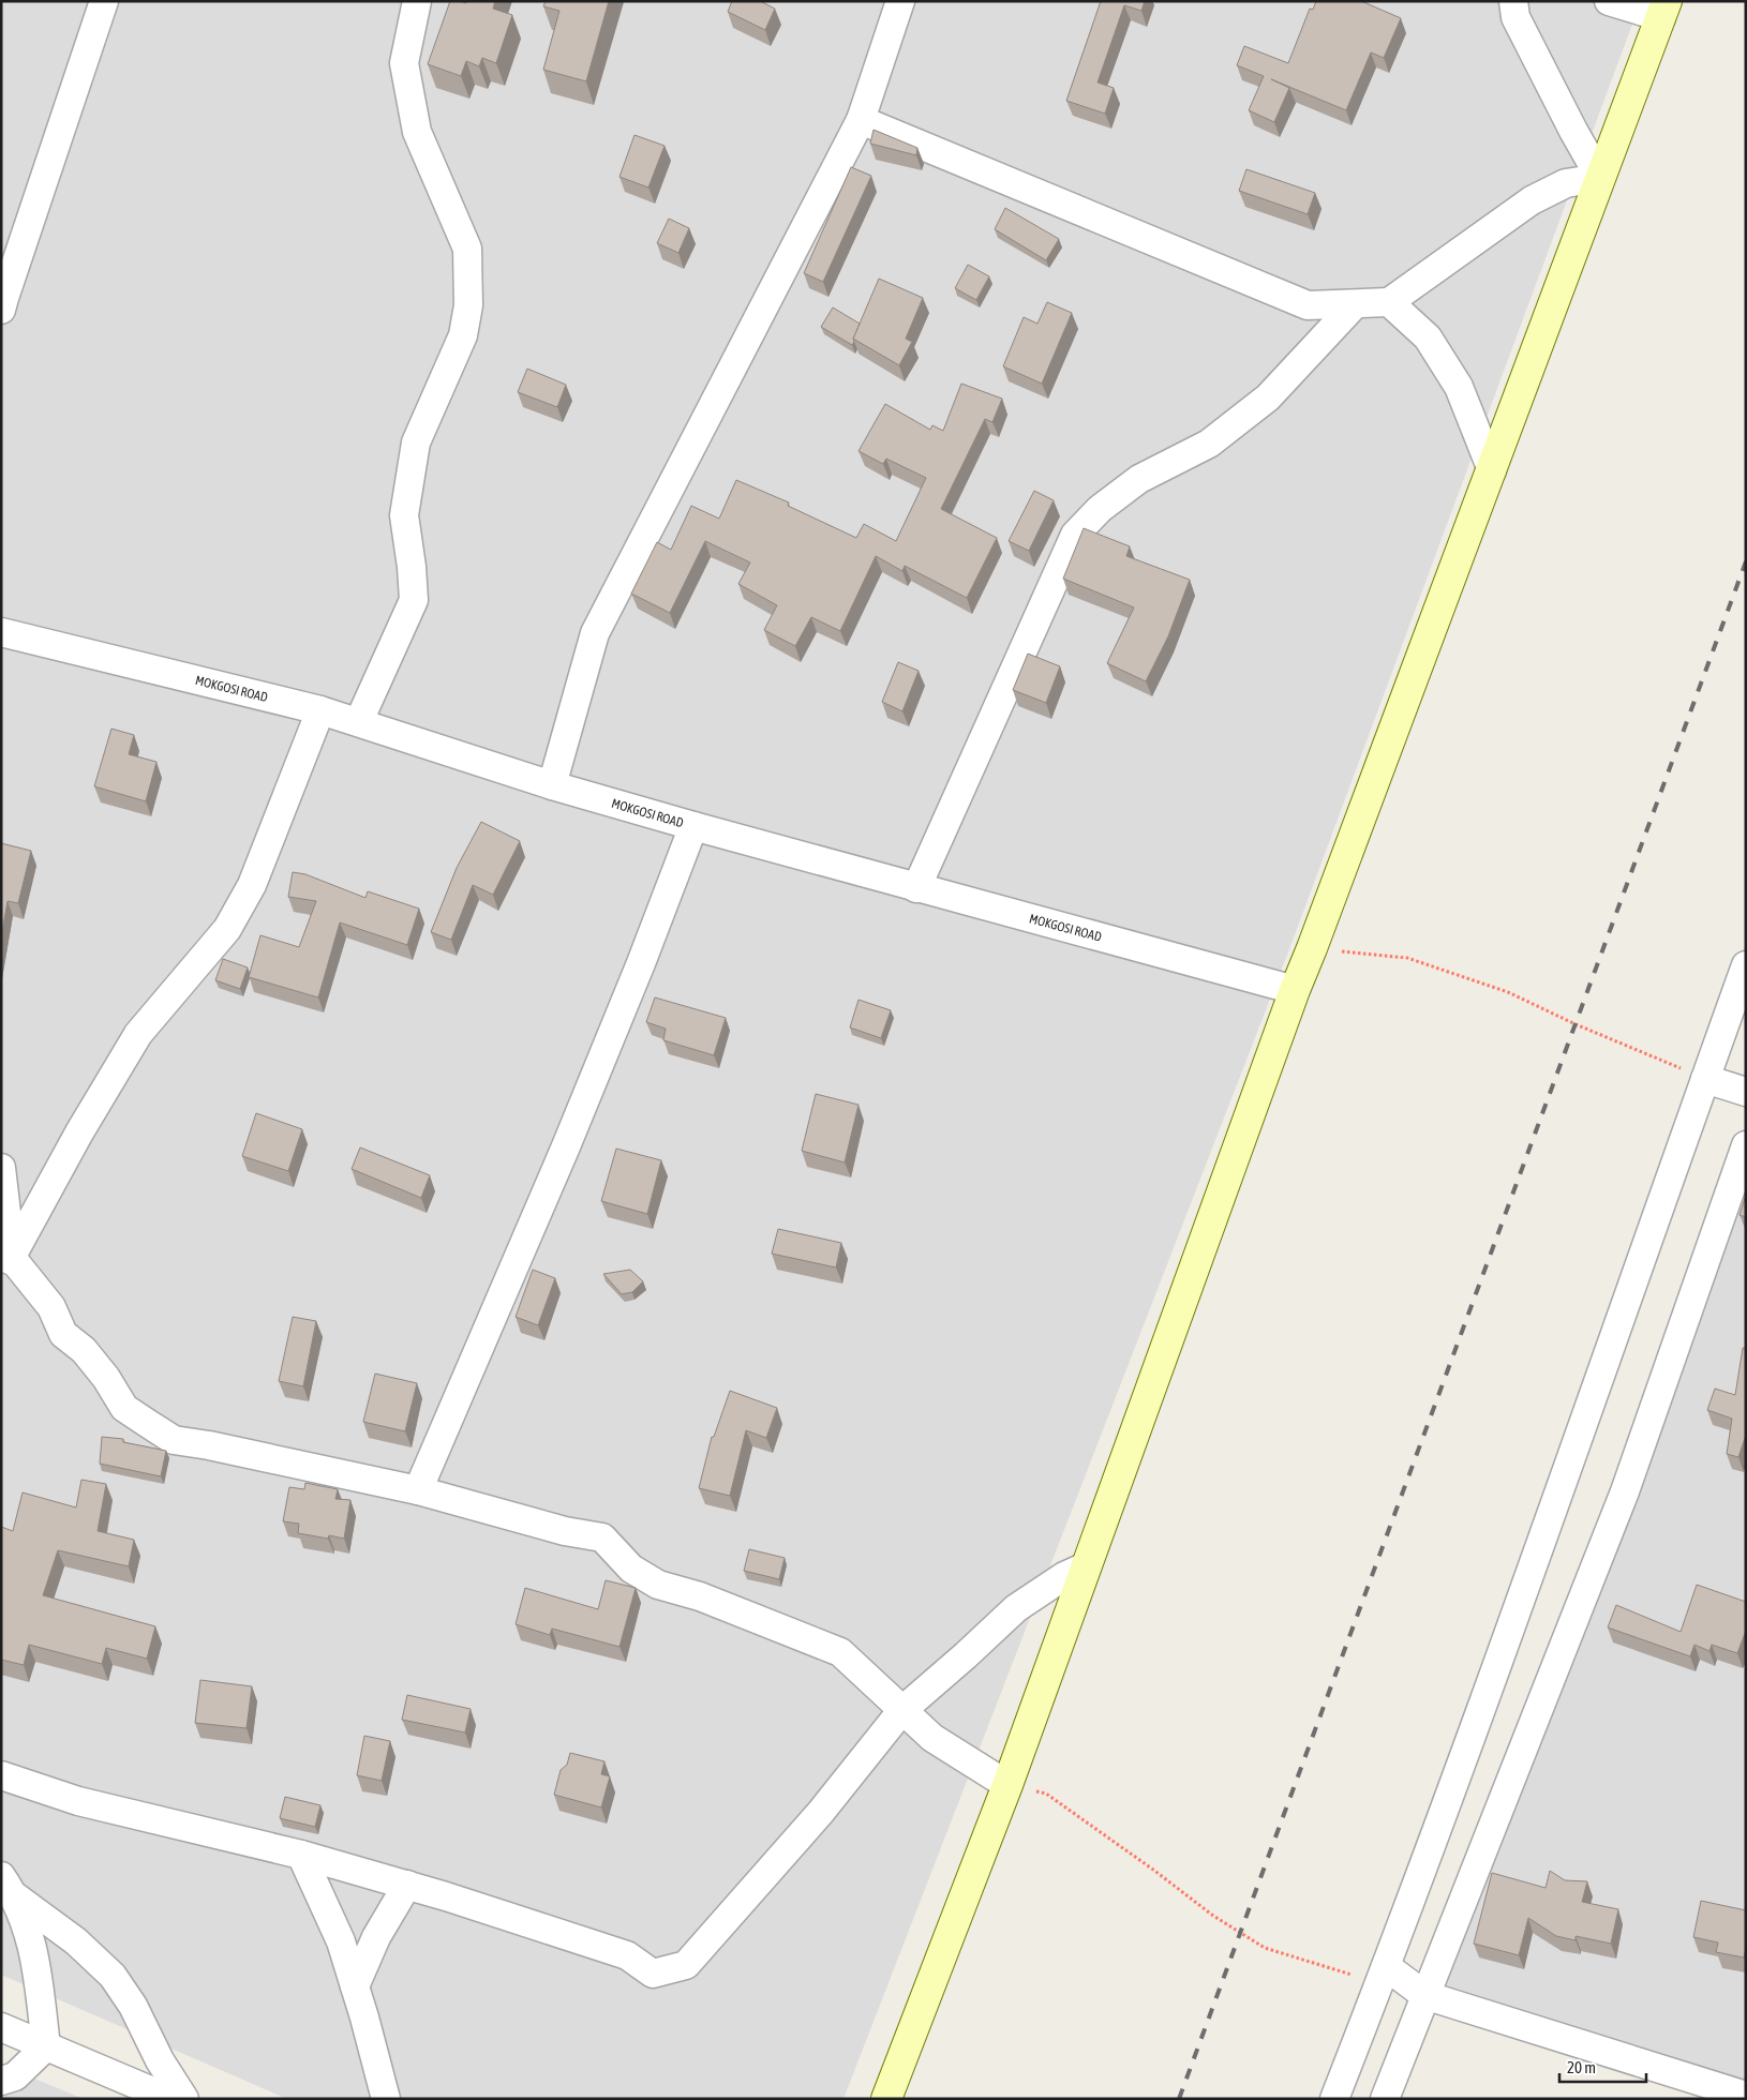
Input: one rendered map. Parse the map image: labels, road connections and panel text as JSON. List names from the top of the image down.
{
  "streets": {
    "street": ["MOKGOSI ROAD"]
  },
  "scale_bar": "20 m"
}
